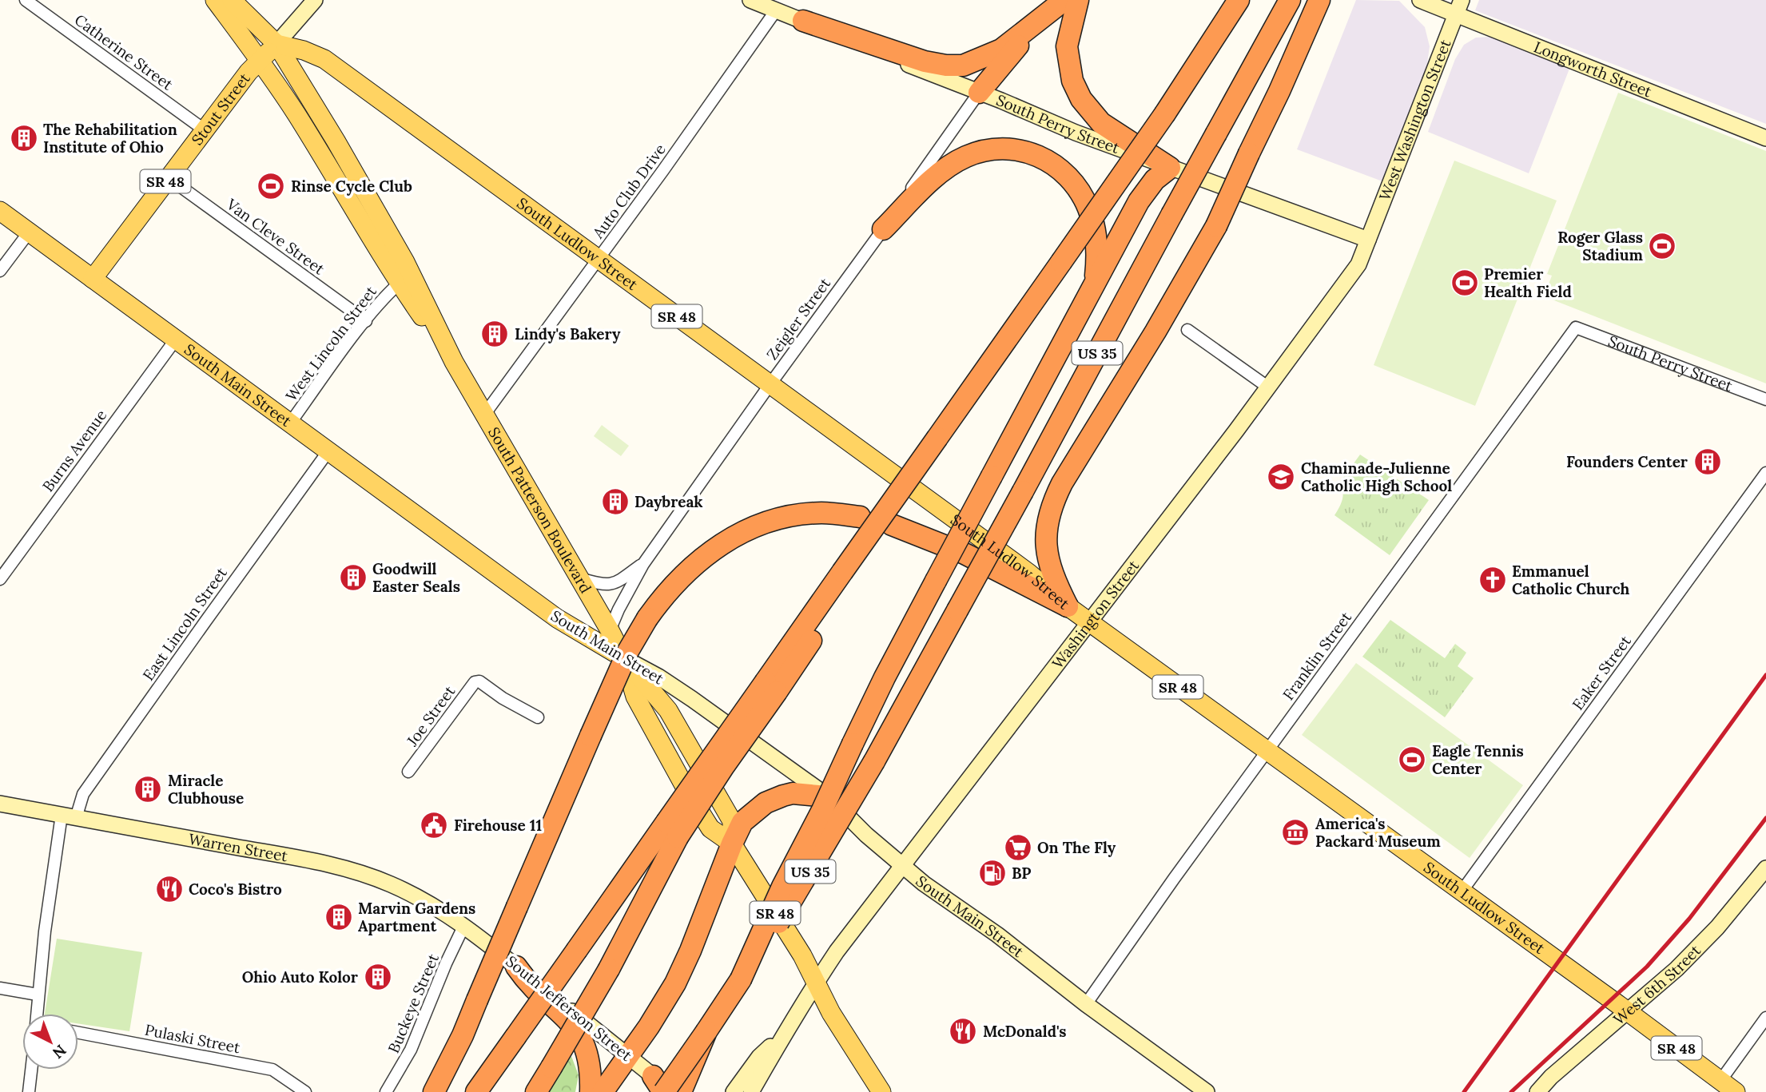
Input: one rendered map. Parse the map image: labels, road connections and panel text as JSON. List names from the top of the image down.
{
  "streets": {
    "highway": ["US 35"],
    "main road": [
      "Stout Street",
      "SR 48",
      "South Ludlow Street",
      "South Main Street",
      "South Patterson Boulevard"
    ],
    "street": [
      "Catherine Street",
      "Longworth Street",
      "West Washington Street",
      "South Perry Street",
      "Auto Club Drive",
      "Van Cleve Street",
      "Zeigler Street",
      "West Lincoln Street",
      "Burns Avenue",
      "Washington Street",
      "East Lincoln Street",
      "Franklin Street",
      "Eaker Street",
      "Joe Street",
      "Warren Street",
      "West 6th Street",
      "Buckeye Street",
      "South Jefferson Street",
      "Pulaski Street"
    ]
  },
  "crossings": [
    ["Catherine Street", "Stout Street"],
    ["Longworth Street", "West Washington Street"],
    ["Stout Street", "Van Cleve Street"],
    ["Stout Street", "South Ludlow Street"],
    ["Stout Street", "South Main Street"],
    ["Stout Street", "South Patterson Boulevard"],
    ["West Washington Street", "South Perry Street"],
    ["West Washington Street", "Washington Street"],
    ["South Perry Street", "Auto Club Drive"],
    ["South Perry Street", "Zeigler Street"],
    ["South Perry Street", "Washington Street"],
    ["South Perry Street", "Franklin Street"],
    ["Auto Club Drive", "South Ludlow Street"],
    ["Auto Club Drive", "South Patterson Boulevard"],
    ["Van Cleve Street", "West Lincoln Street"],
    ["South Ludlow Street", "Zeigler Street"],
    ["South Ludlow Street", "South Patterson Boulevard"],
    ["South Ludlow Street", "Washington Street"],
    ["South Ludlow Street", "Franklin Street"],
    ["South Ludlow Street", "Eaker Street"],
    ["South Ludlow Street", "West 6th Street"],
    ["Zeigler Street", "South Patterson Boulevard"],
    ["West Lincoln Street", "South Main Street"],
    ["West Lincoln Street", "South Patterson Boulevard"],
    ["US 35", "South Jefferson Street"],
    ["South Main Street", "Burns Avenue"],
    ["South Main Street", "South Patterson Boulevard"],
    ["South Main Street", "Washington Street"],
    ["South Main Street", "East Lincoln Street"],
    ["South Main Street", "Franklin Street"],
    ["South Patterson Boulevard", "Washington Street"],
    ["East Lincoln Street", "Warren Street"],
    ["Warren Street", "Buckeye Street"],
    ["Warren Street", "South Jefferson Street"],
    ["Buckeye Street", "South Jefferson Street"]
  ],
  "places": {
    "building": [
      "The Rehabilitation Institute of Ohio",
      "Lindy's Bakery",
      "Founders Center",
      "Daybreak",
      "Goodwill Easter Seals",
      "Miracle Clubhouse",
      "Marvin Gardens Apartment",
      "Ohio Auto Kolor"
    ],
    "sports": [
      "Rinse Cycle Club",
      "Roger Glass Stadium",
      "Premier Health Field",
      "Eagle Tennis Center"
    ],
    "school or university": ["Chaminade-Julienne Catholic High School"],
    "church": ["Emmanuel Catholic Church"],
    "public building": ["Firehouse 11"],
    "museum": ["America's Packard Museum"],
    "supermarket": ["On The Fly"],
    "fuel station": ["BP"],
    "restaurant": ["Coco's Bistro", "McDonald's"]
  },
  "north": "bottom right"
}
